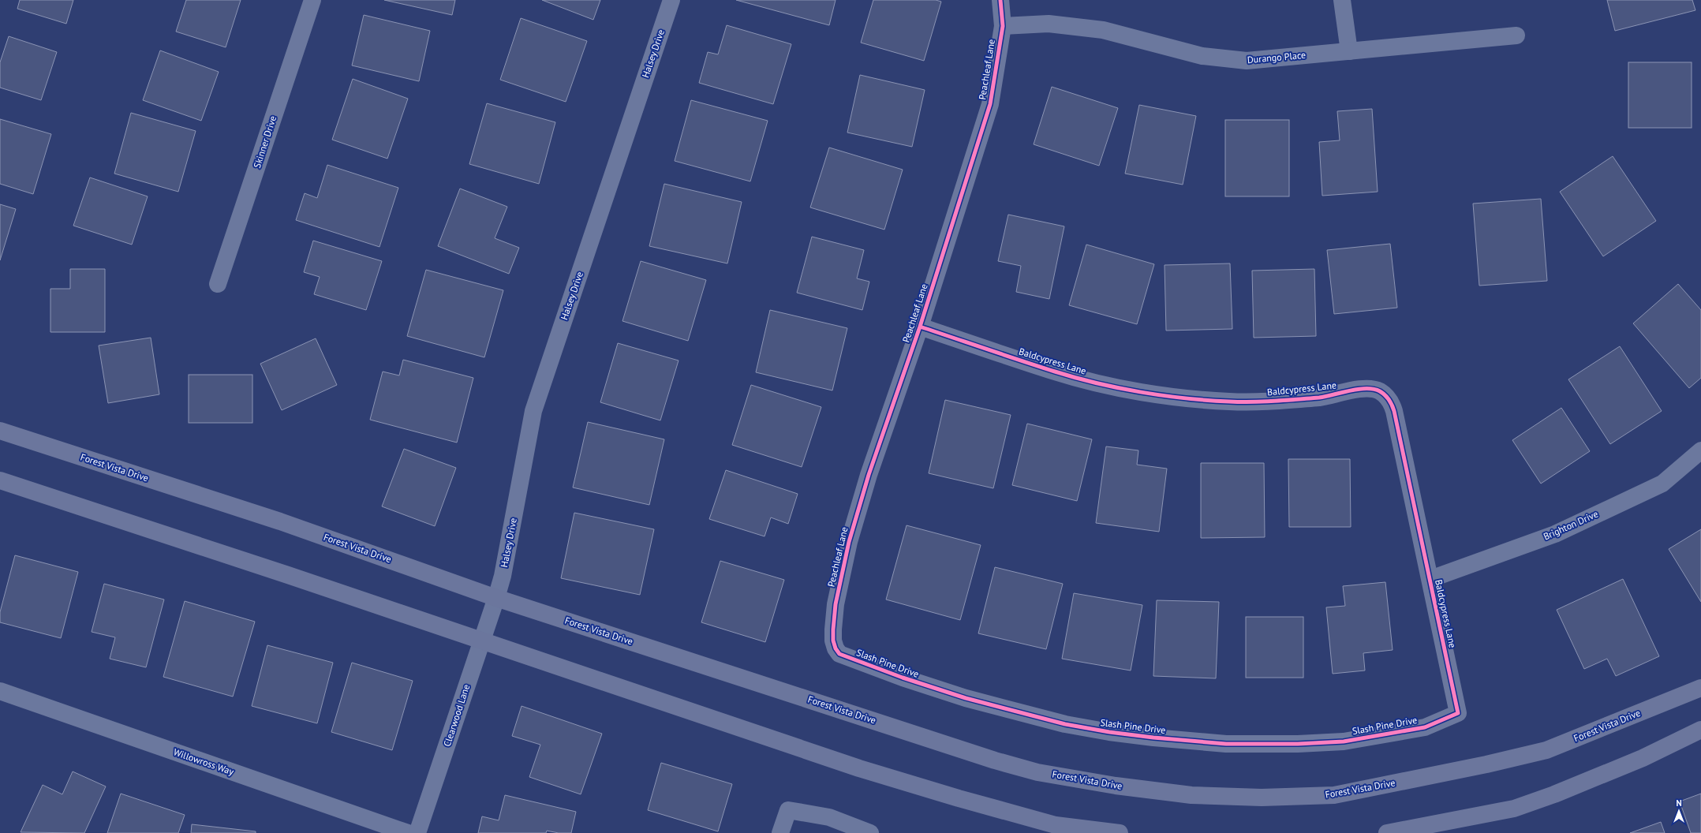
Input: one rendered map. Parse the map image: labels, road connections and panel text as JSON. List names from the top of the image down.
{
  "streets": {
    "main road": ["Forest Vista Drive"],
    "street": [
      "Halsey Drive",
      "Durango Place",
      "Peachleaf Lane",
      "Skinner Drive",
      "Baldcypress Lane",
      "Brighton Drive",
      "Slash Pine Drive",
      "Clearwood Lane",
      "Willowross Way"
    ]
  },
  "crossings": [
    ["Halsey Drive", "Forest Vista Drive"],
    ["Halsey Drive", "Clearwood Lane"],
    ["Durango Place", "Peachleaf Lane"],
    ["Peachleaf Lane", "Baldcypress Lane"],
    ["Peachleaf Lane", "Slash Pine Drive"],
    ["Baldcypress Lane", "Brighton Drive"],
    ["Baldcypress Lane", "Slash Pine Drive"],
    ["Forest Vista Drive", "Clearwood Lane"]
  ],
  "north": "top"
}
